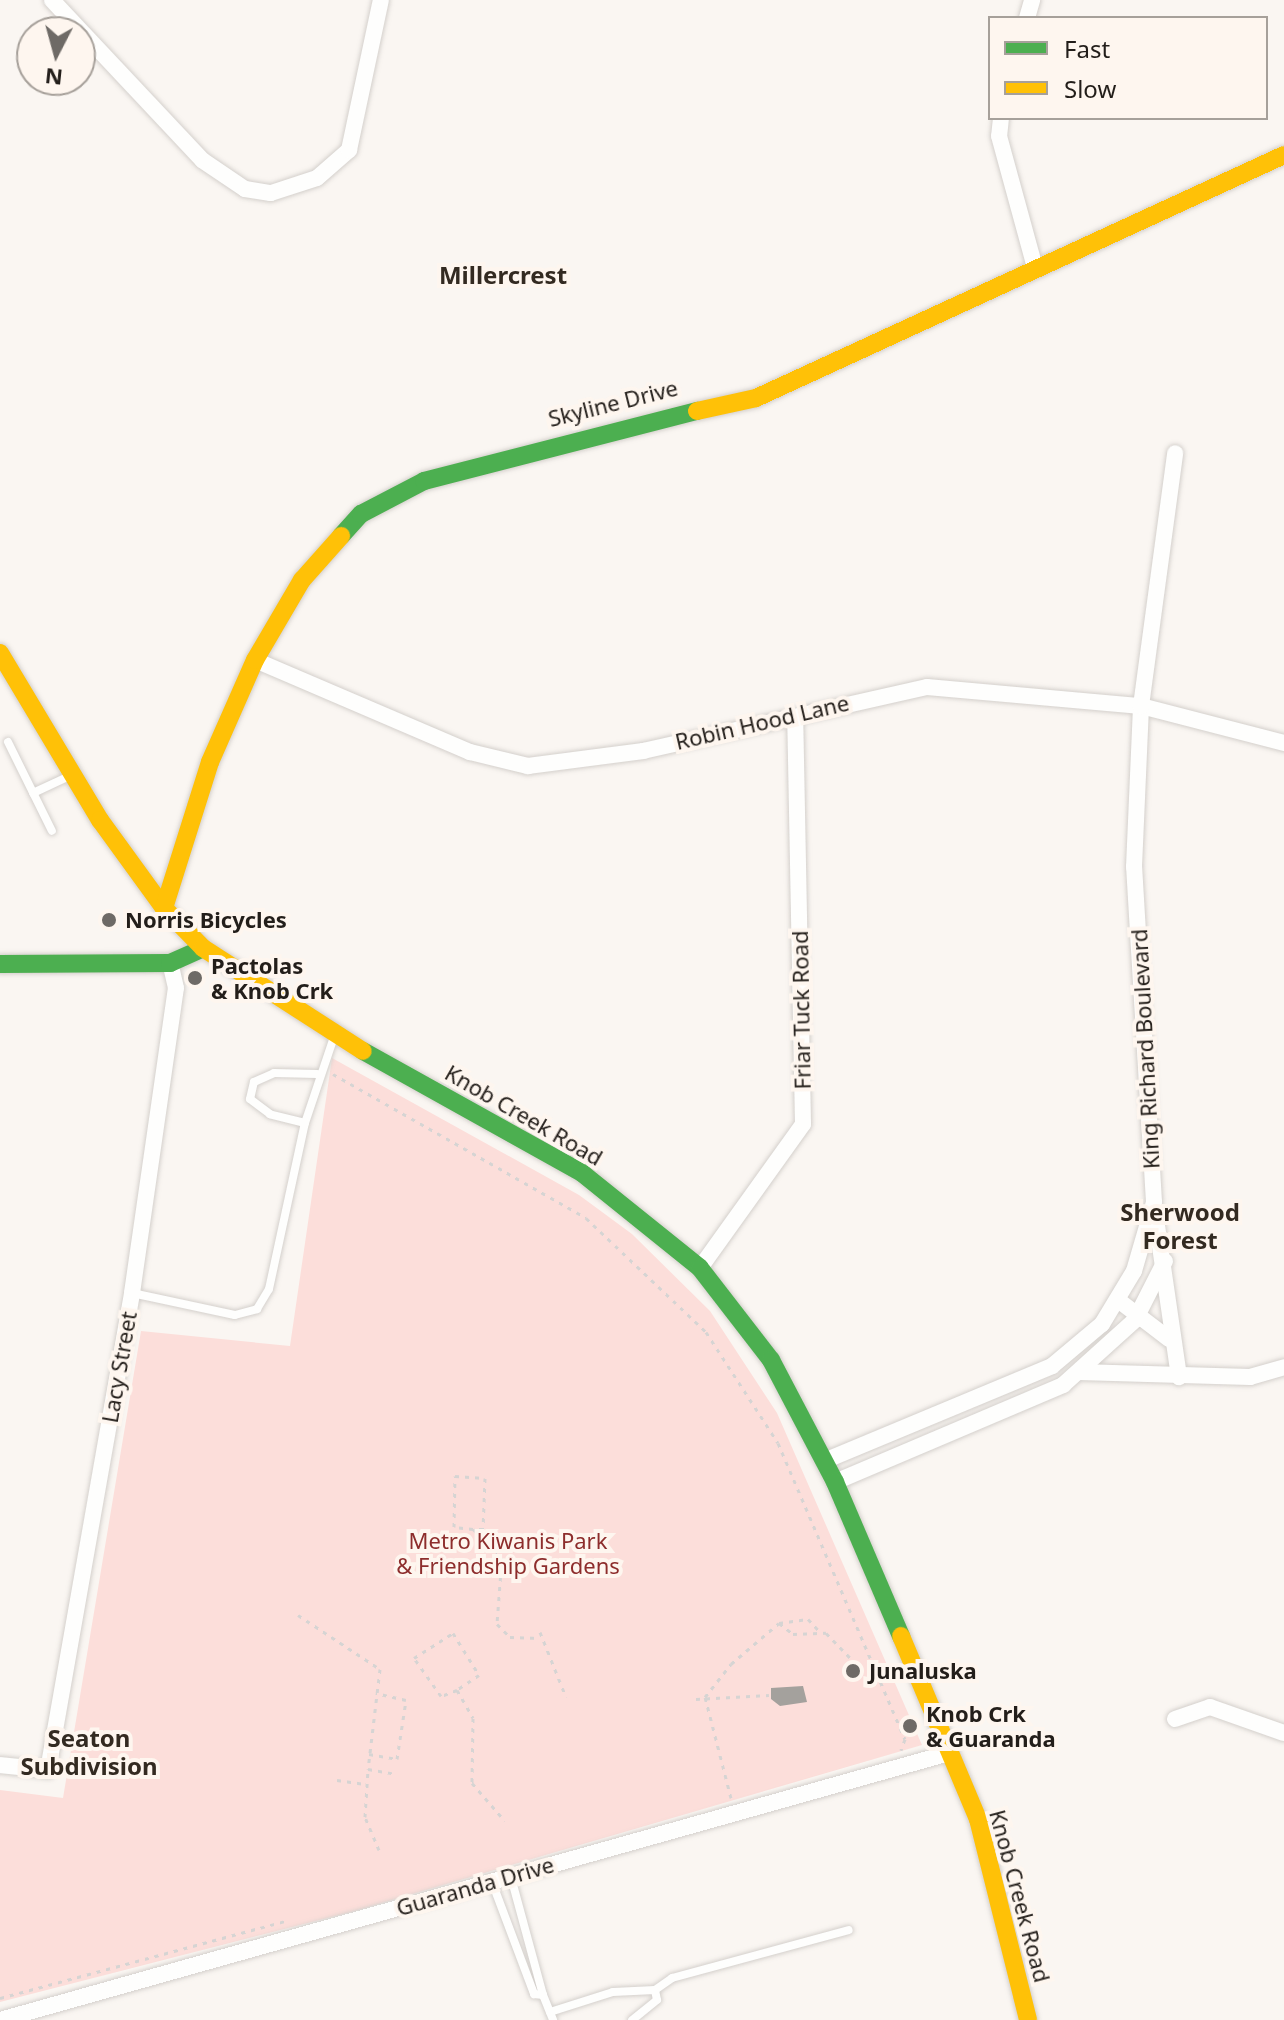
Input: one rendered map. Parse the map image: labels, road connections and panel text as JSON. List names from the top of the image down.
{
  "streets": {
    "main road": ["Skyline Drive", "Knob Creek Road"],
    "street": [
      "Robin Hood Lane",
      "Friar Tuck Road",
      "King Richard Boulevard",
      "Lacy Street",
      "Guaranda Drive"
    ]
  },
  "crossings": [
    ["Skyline Drive", "Robin Hood Lane"],
    ["Skyline Drive", "Knob Creek Road"],
    ["Robin Hood Lane", "Friar Tuck Road"],
    ["Robin Hood Lane", "King Richard Boulevard"],
    ["Friar Tuck Road", "Knob Creek Road"],
    ["King Richard Boulevard", "Knob Creek Road"],
    ["Knob Creek Road", "Guaranda Drive"]
  ],
  "districts": ["Millercrest", "Sherwood Forest", "Seaton Subdivision"],
  "parks": ["Metro Kiwanis Park & Friendship Gardens"],
  "places": [
    "Norris Bicycles",
    "Pactolas & Knob Crk",
    "Junaluska",
    "Knob Crk & Guaranda"
  ],
  "legend": ["Fast", "Slow"],
  "north": "bottom"
}
